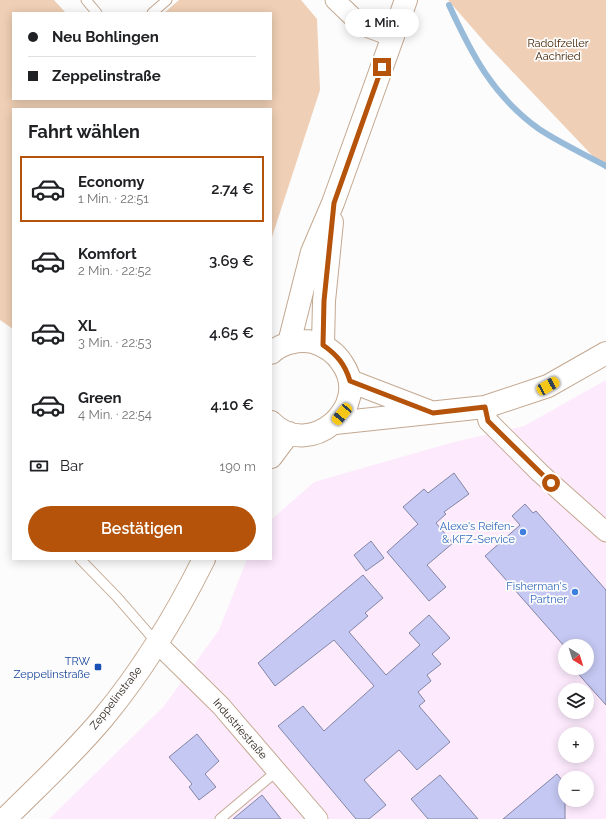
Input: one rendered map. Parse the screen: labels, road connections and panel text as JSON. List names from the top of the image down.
{
  "streets": {
    "main road": ["Zeppelinstraße"],
    "street": ["Industriestraße"]
  },
  "crossings": [
    ["Zeppelinstraße", "Industriestraße"]
  ],
  "parks": ["Radolfzeller Aachried"],
  "places": {
    "other": ["Alexe's Reifen- & KFZ-Service", "Fisherman's Partner"],
    "transit": ["TRW Zeppelinstraße"]
  },
  "north": "bottom right",
  "page": {
    "bubble": "1 Min.",
    "banner": ["Neu Bohlingen", "Zeppelinstraße"],
    "heading": "Fahrt wählen",
    "list": [
      {
        "name": "Economy",
        "note": "1 Min. · 22:51",
        "value": "2.74 €"
      },
      {
        "name": "Komfort",
        "note": "2 Min. · 22:52",
        "value": "3.69 €"
      },
      {
        "name": "XL",
        "note": "3 Min. · 22:53",
        "value": "4.65 €"
      },
      {
        "name": "Green",
        "note": "4 Min. · 22:54",
        "value": "4.10 €"
      }
    ],
    "pay": ["Bar", "190 m"],
    "buttons": "Bestätigen",
    "map_buttons": ["+", "−"]
  }
}
